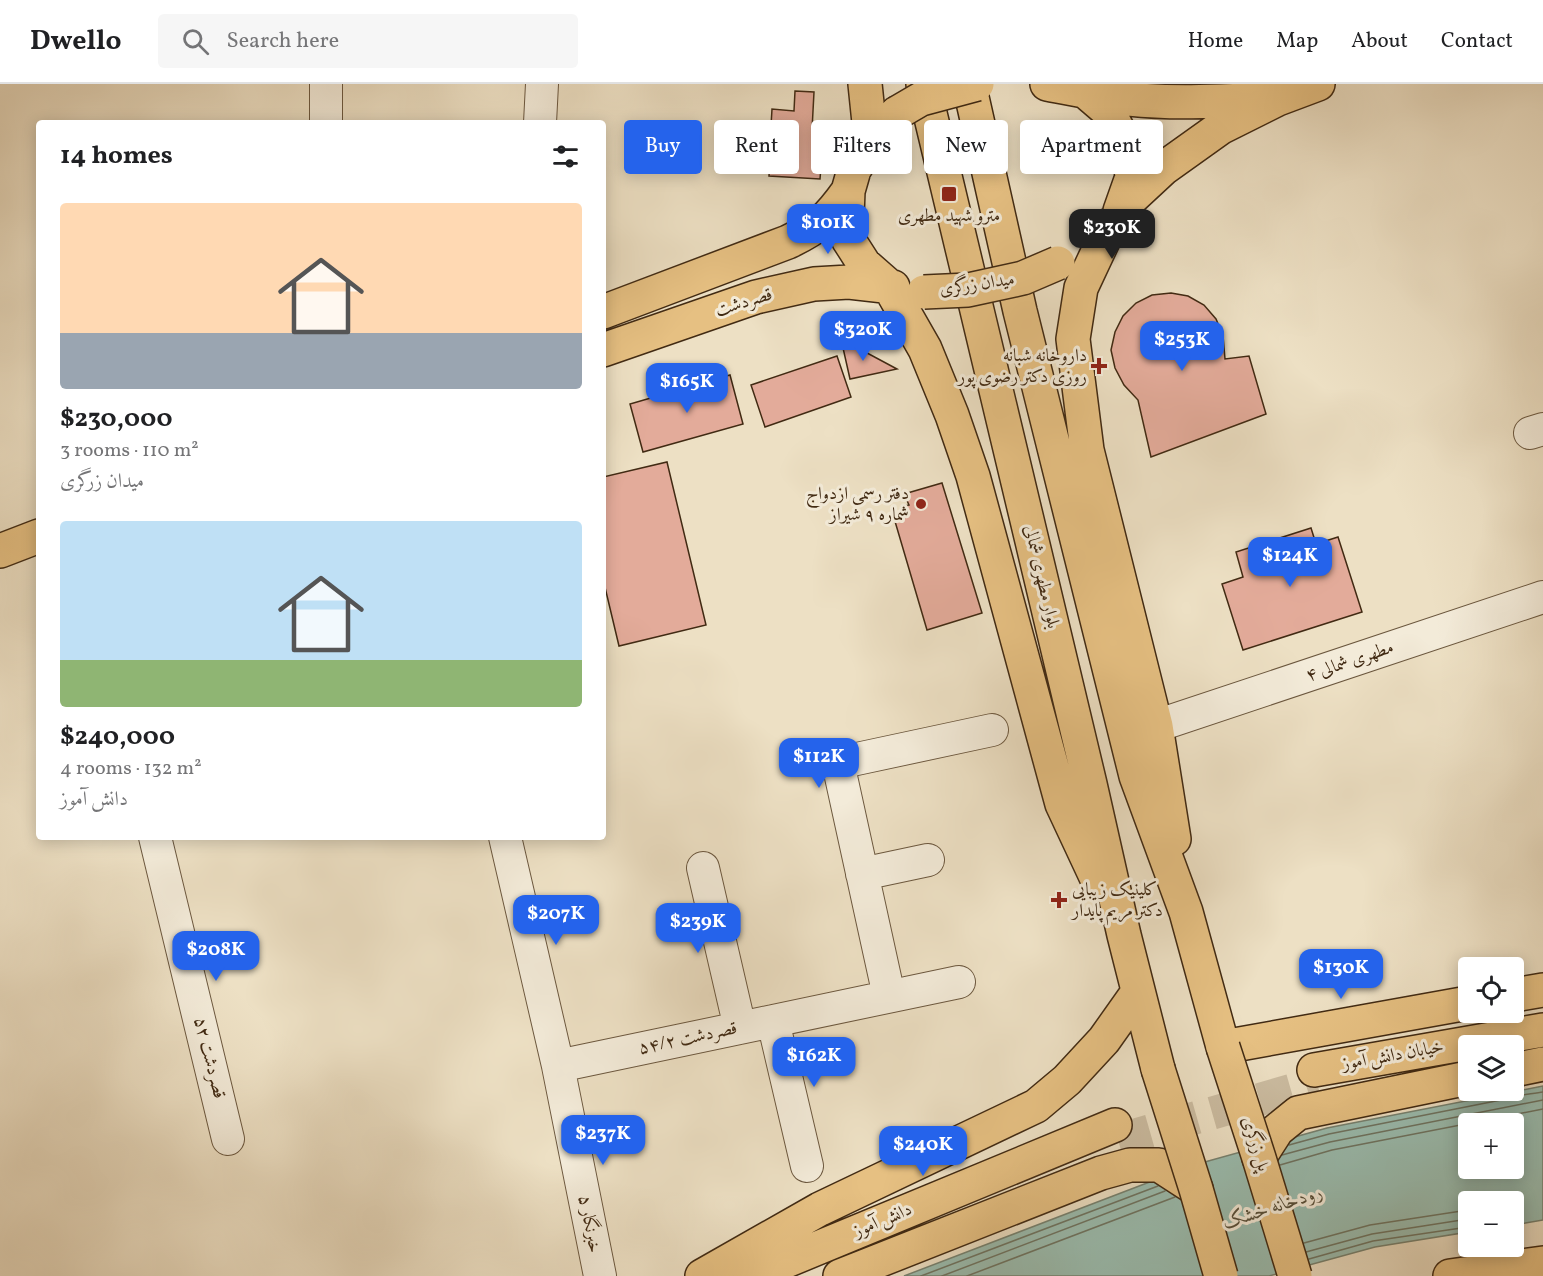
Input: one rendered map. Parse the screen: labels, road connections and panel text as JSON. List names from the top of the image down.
{
  "streets": {
    "main road": [
      "میدان زرگری",
      "قصردشت",
      "بلوار مطهرى شمالى",
      "خیابان دانش آموز",
      "پل زرگری",
      "دانش آموز"
    ],
    "street": [
      "۴ مطهری شمالی",
      "۵۴/۲ قصردشت",
      "۵۲ قصردشت",
      "۵ خبرنگار"
    ]
  },
  "crossings": [
    ["میدان زرگری", "قصردشت"],
    ["۵۴/۲ قصردشت", "۵ خبرنگار"]
  ],
  "water": ["رودخانه خشک"],
  "places": {
    "transit": ["مترو شهید مطهری"],
    "health": ["داروخانه شبانه روزی دکتر رضوی پور", "کلینیک زیبایی دکتر مریم پایدار"],
    "other": ["دفتر رسمی ازدواج شماره ۹ شیراز"]
  },
  "page": {
    "header": "Dwello",
    "search": "Search here",
    "nav": [
      "Home",
      "Map",
      "About",
      "Contact"
    ],
    "chip": [
      "Buy",
      "Rent",
      "Filters",
      "New",
      "Apartment"
    ],
    "heading": "14 homes",
    "list": [
      {
        "name": "$230,000",
        "note": "3 rooms · 110 m² · میدان زرگری"
      },
      {
        "name": "$240,000",
        "note": "4 rooms · 132 m² · دانش آموز"
      }
    ],
    "price": [
      "$101K",
      "$230K",
      "$320K",
      "$253K",
      "$165K",
      "$124K",
      "$112K",
      "$207K",
      "$239K",
      "$208K",
      "$130K",
      "$162K",
      "$237K",
      "$240K"
    ],
    "map_buttons": ["+", "−"]
  }
}
